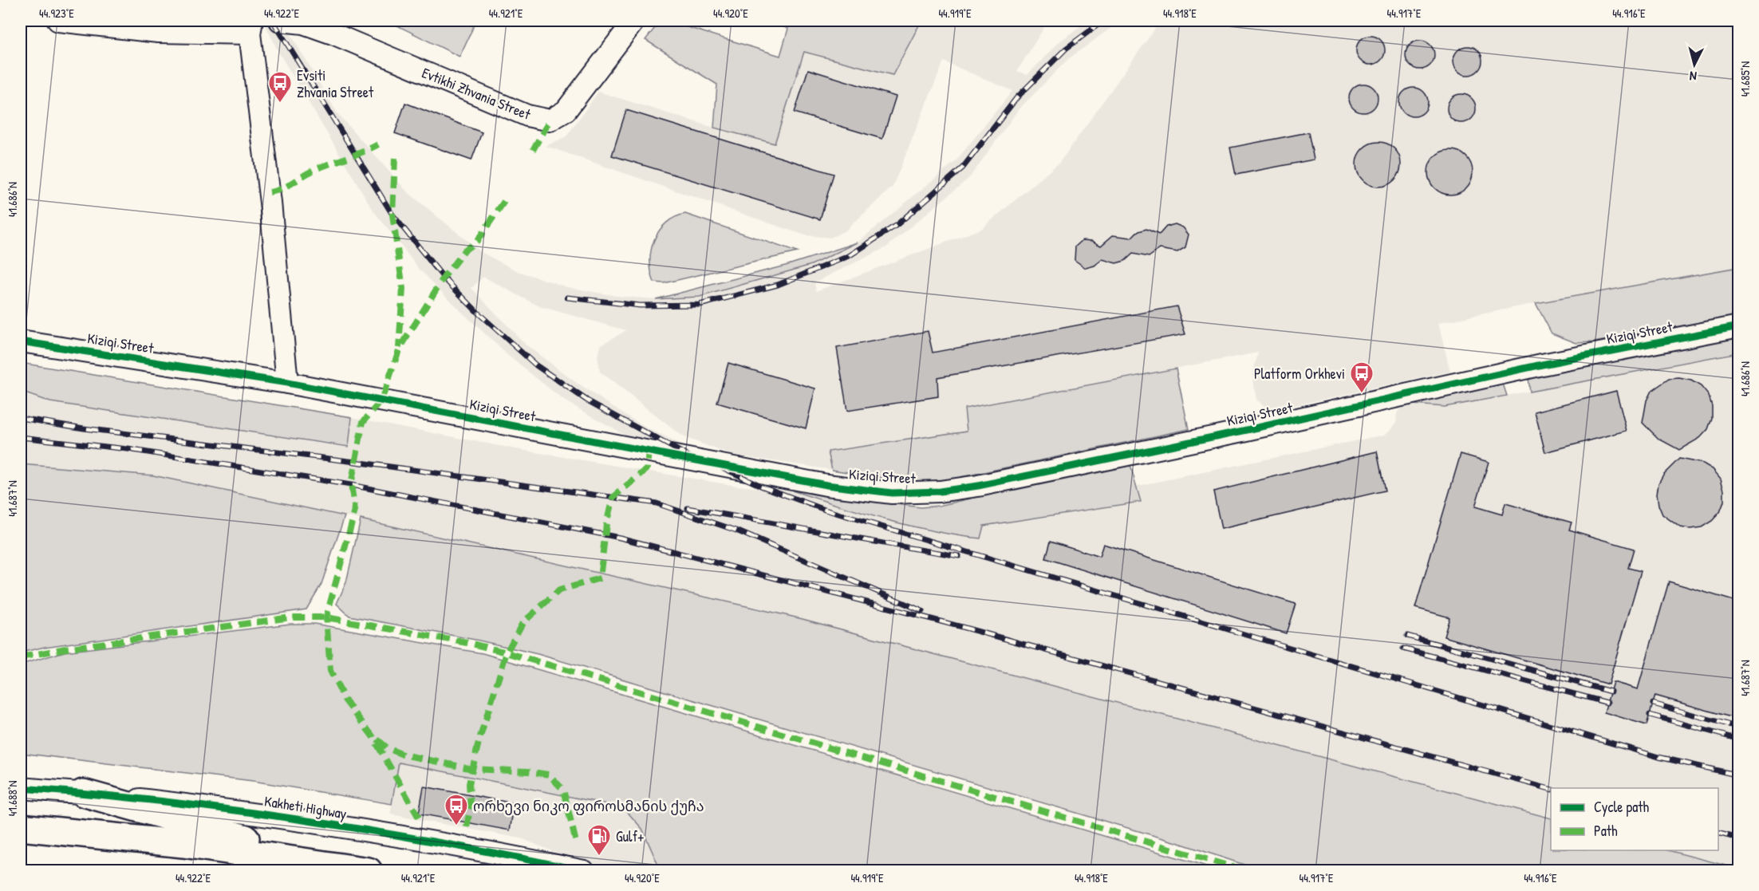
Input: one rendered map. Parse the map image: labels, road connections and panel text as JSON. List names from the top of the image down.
{
  "streets": {
    "street": ["Evtikhi Zhvania Street", "Kiziqi Street", "Kakheti Highway"]
  },
  "places": {
    "bus stop": ["Evsiti Zhvania Street", "Platform Orkhevi", "ორხევი ნიკო ფიროსმანის ქუჩა"],
    "fuel station": ["Gulf+"]
  },
  "legend": ["Cycle path", "Path"],
  "north": "bottom",
  "coordinates": [
    "44.923°E",
    "44.922°E",
    "44.921°E",
    "44.920°E",
    "44.919°E",
    "44.918°E",
    "44.917°E",
    "44.916°E",
    "41.685°N",
    "41.686°N",
    "41.687°N",
    "41.688°N"
  ]
}
